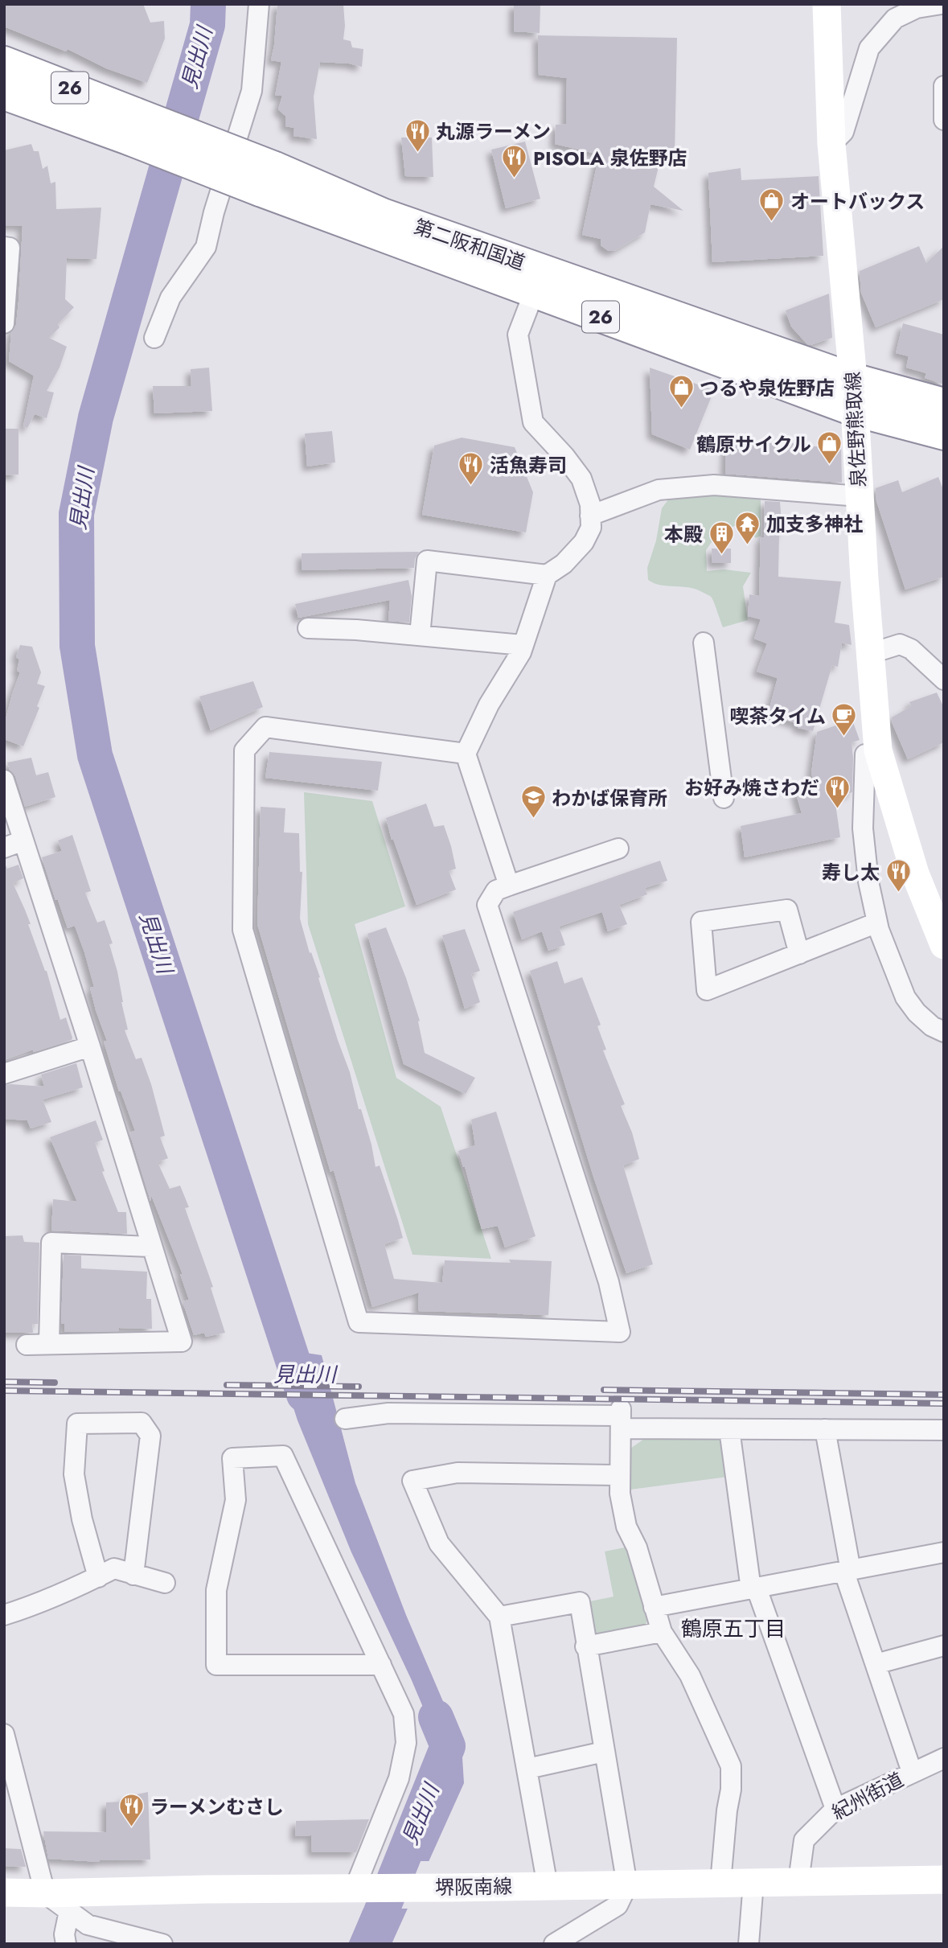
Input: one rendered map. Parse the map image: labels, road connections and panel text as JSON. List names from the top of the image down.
{
  "streets": {
    "highway": ["26", "第二阪和国道"],
    "main road": ["泉佐野熊取線", "堺阪南線"],
    "street": ["紀州街道"]
  },
  "crossings": [
    ["第二阪和国道", "泉佐野熊取線"],
    ["紀州街道", "堺阪南線"]
  ],
  "districts": ["鶴原五丁目"],
  "water": ["見出川"],
  "places": {
    "restaurant": [
      "丸源ラーメン",
      "PISOLA 泉佐野店",
      "活魚寿司",
      "お好み焼さわだ",
      "寿し太",
      "ラーメンむさし"
    ],
    "shop": ["オートバックス", "つるや泉佐野店", "鶴原サイクル"],
    "temple": ["加支多神社"],
    "building": ["本殿"],
    "cafe": ["喫茶タイム"],
    "school or university": ["わかば保育所"]
  }
}
